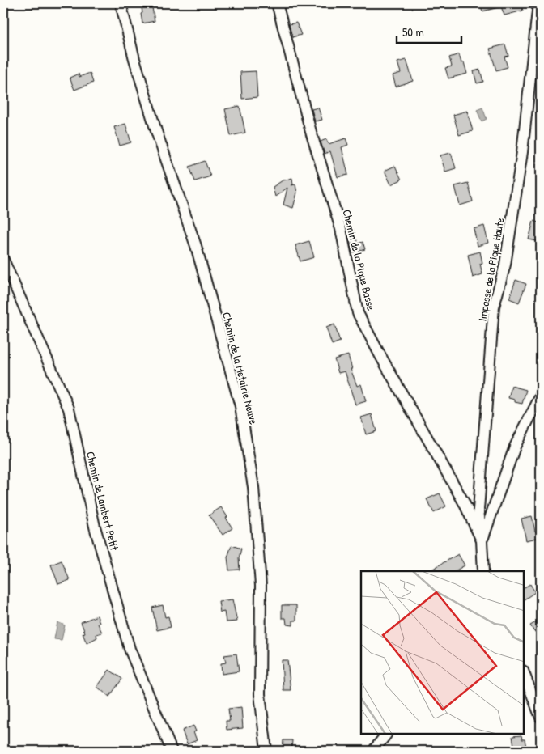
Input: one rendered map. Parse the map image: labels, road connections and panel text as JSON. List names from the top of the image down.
{
  "streets": {
    "street": [
      "Chemin de la Pique Basse",
      "Impasse de la Pique Haute",
      "Chemin de la Metairie Neuve",
      "Chemin de Lambert Petit"
    ]
  },
  "crossings": [
    ["Chemin de la Pique Basse", "Impasse de la Pique Haute"]
  ],
  "scale_bar": "50 m"
}
